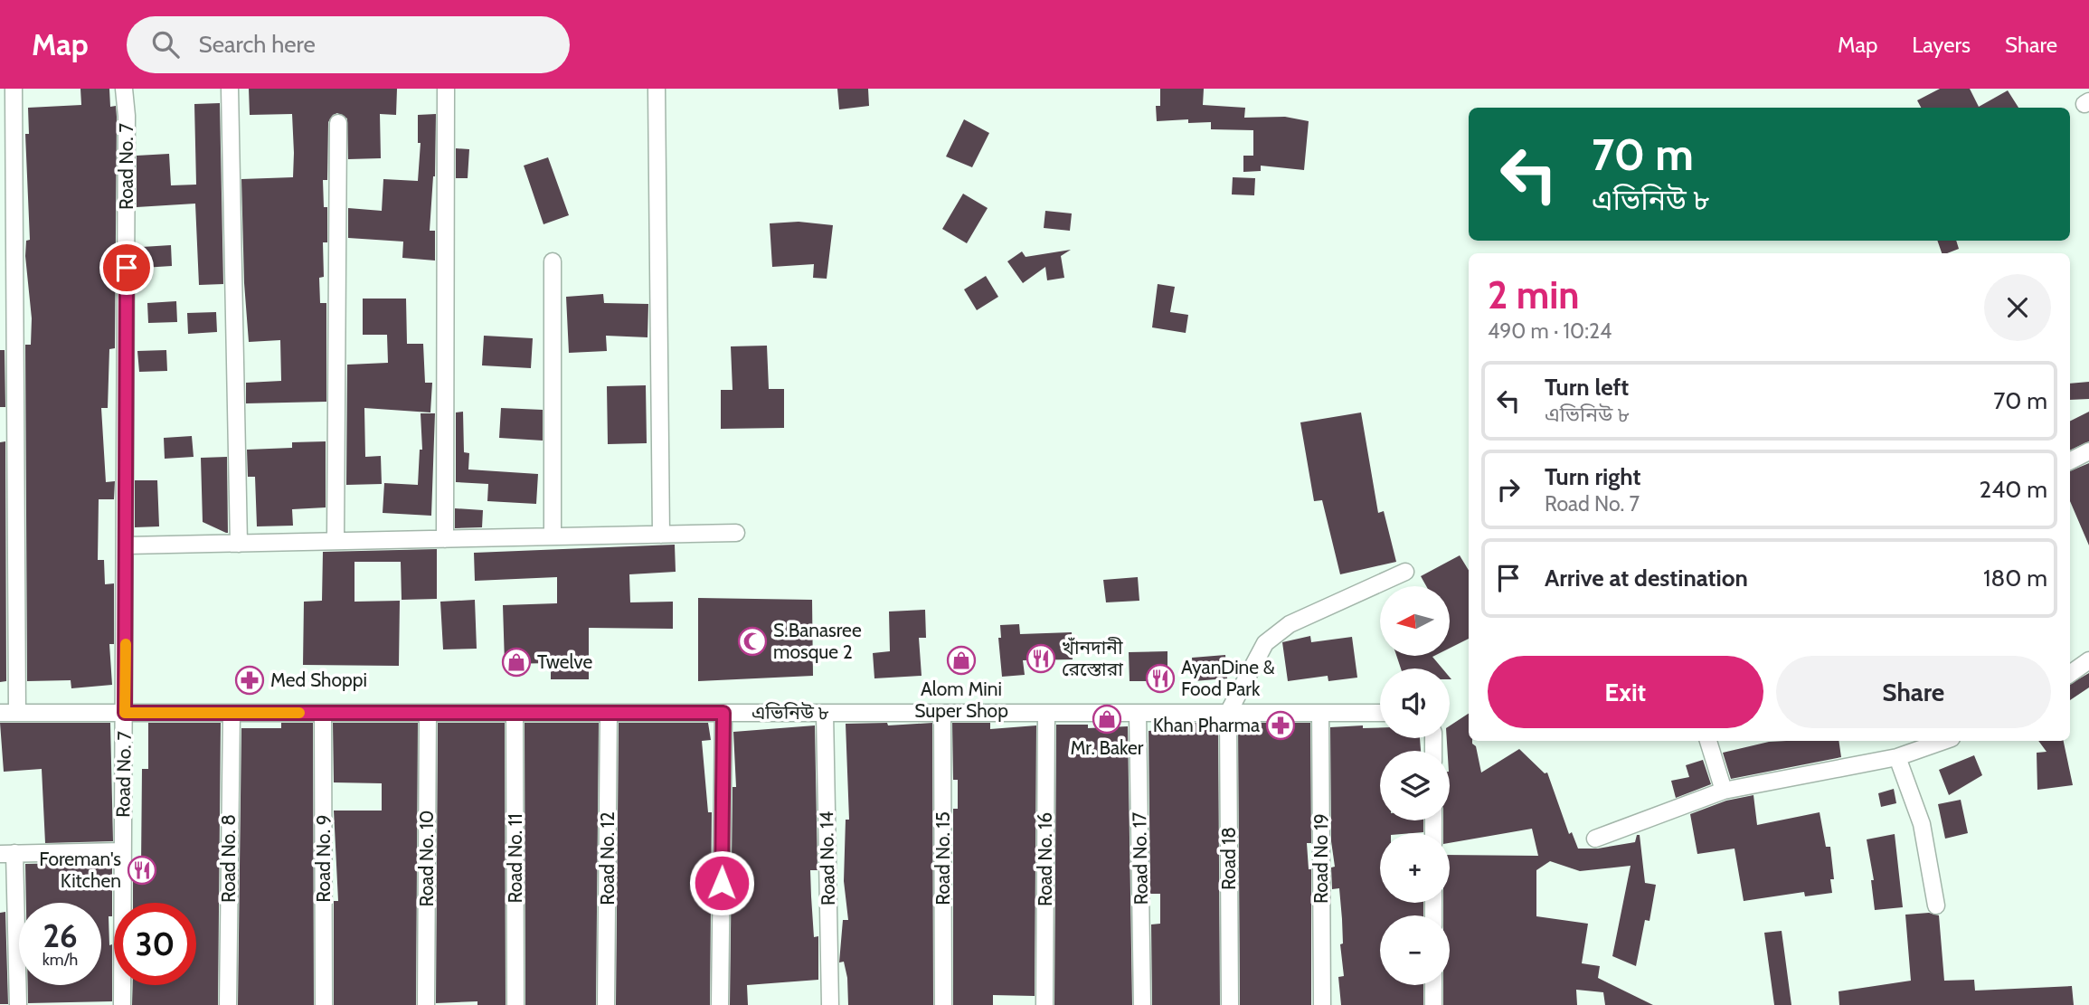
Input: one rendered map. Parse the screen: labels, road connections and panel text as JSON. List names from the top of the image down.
{
  "streets": {
    "street": [
      "Road No. 7",
      "এভিনিউ ৮",
      "Road No. 8",
      "Road No. 9",
      "Road No. 10",
      "Road No. 11",
      "Road No. 12",
      "Road No. 14",
      "Road No. 15",
      "Road No. 17",
      "Road 18",
      "Road No 19",
      "Road No. 16"
    ]
  },
  "crossings": [
    ["Road No. 7", "এভিনিউ ৮"],
    ["এভিনিউ ৮", "Road No. 8"],
    ["এভিনিউ ৮", "Road No. 9"],
    ["এভিনিউ ৮", "Road No. 10"],
    ["এভিনিউ ৮", "Road No. 11"],
    ["এভিনিউ ৮", "Road No. 12"],
    ["এভিনিউ ৮", "Road No. 14"],
    ["এভিনিউ ৮", "Road No. 15"],
    ["এভিনিউ ৮", "Road No. 17"],
    ["এভিনিউ ৮", "Road 18"],
    ["এভিনিউ ৮", "Road No 19"],
    ["এভিনিউ ৮", "Road No. 16"]
  ],
  "places": {
    "mosque": ["S.Banasree mosque 2"],
    "restaurant": ["খাঁনদানী রেস্তোরা", "AyanDine & Food Park", "Foreman's Kitchen"],
    "shop": ["Alom Mini Super Shop", "Twelve", "Mr. Baker"],
    "pharmacy": ["Med Shoppi", "Khan Pharma"]
  },
  "north": "left",
  "page": {
    "header": "Map",
    "search": "Search here",
    "nav": ["Map", "Layers", "Share"],
    "turn": ["70 m", "এভিনিউ ৮"],
    "heading": ["2 min", "490 m · 10:24"],
    "list": [
      {
        "name": "Turn left",
        "note": "এভিনিউ ৮",
        "value": "70 m"
      },
      {
        "name": "Turn right",
        "note": "Road No. 7",
        "value": "240 m"
      },
      {
        "name": "Arrive at destination",
        "value": "180 m"
      }
    ],
    "map_buttons": ["+", "−"],
    "buttons": ["Exit", "Share"],
    "speed": "26 km/h",
    "limit": "30"
  }
}
